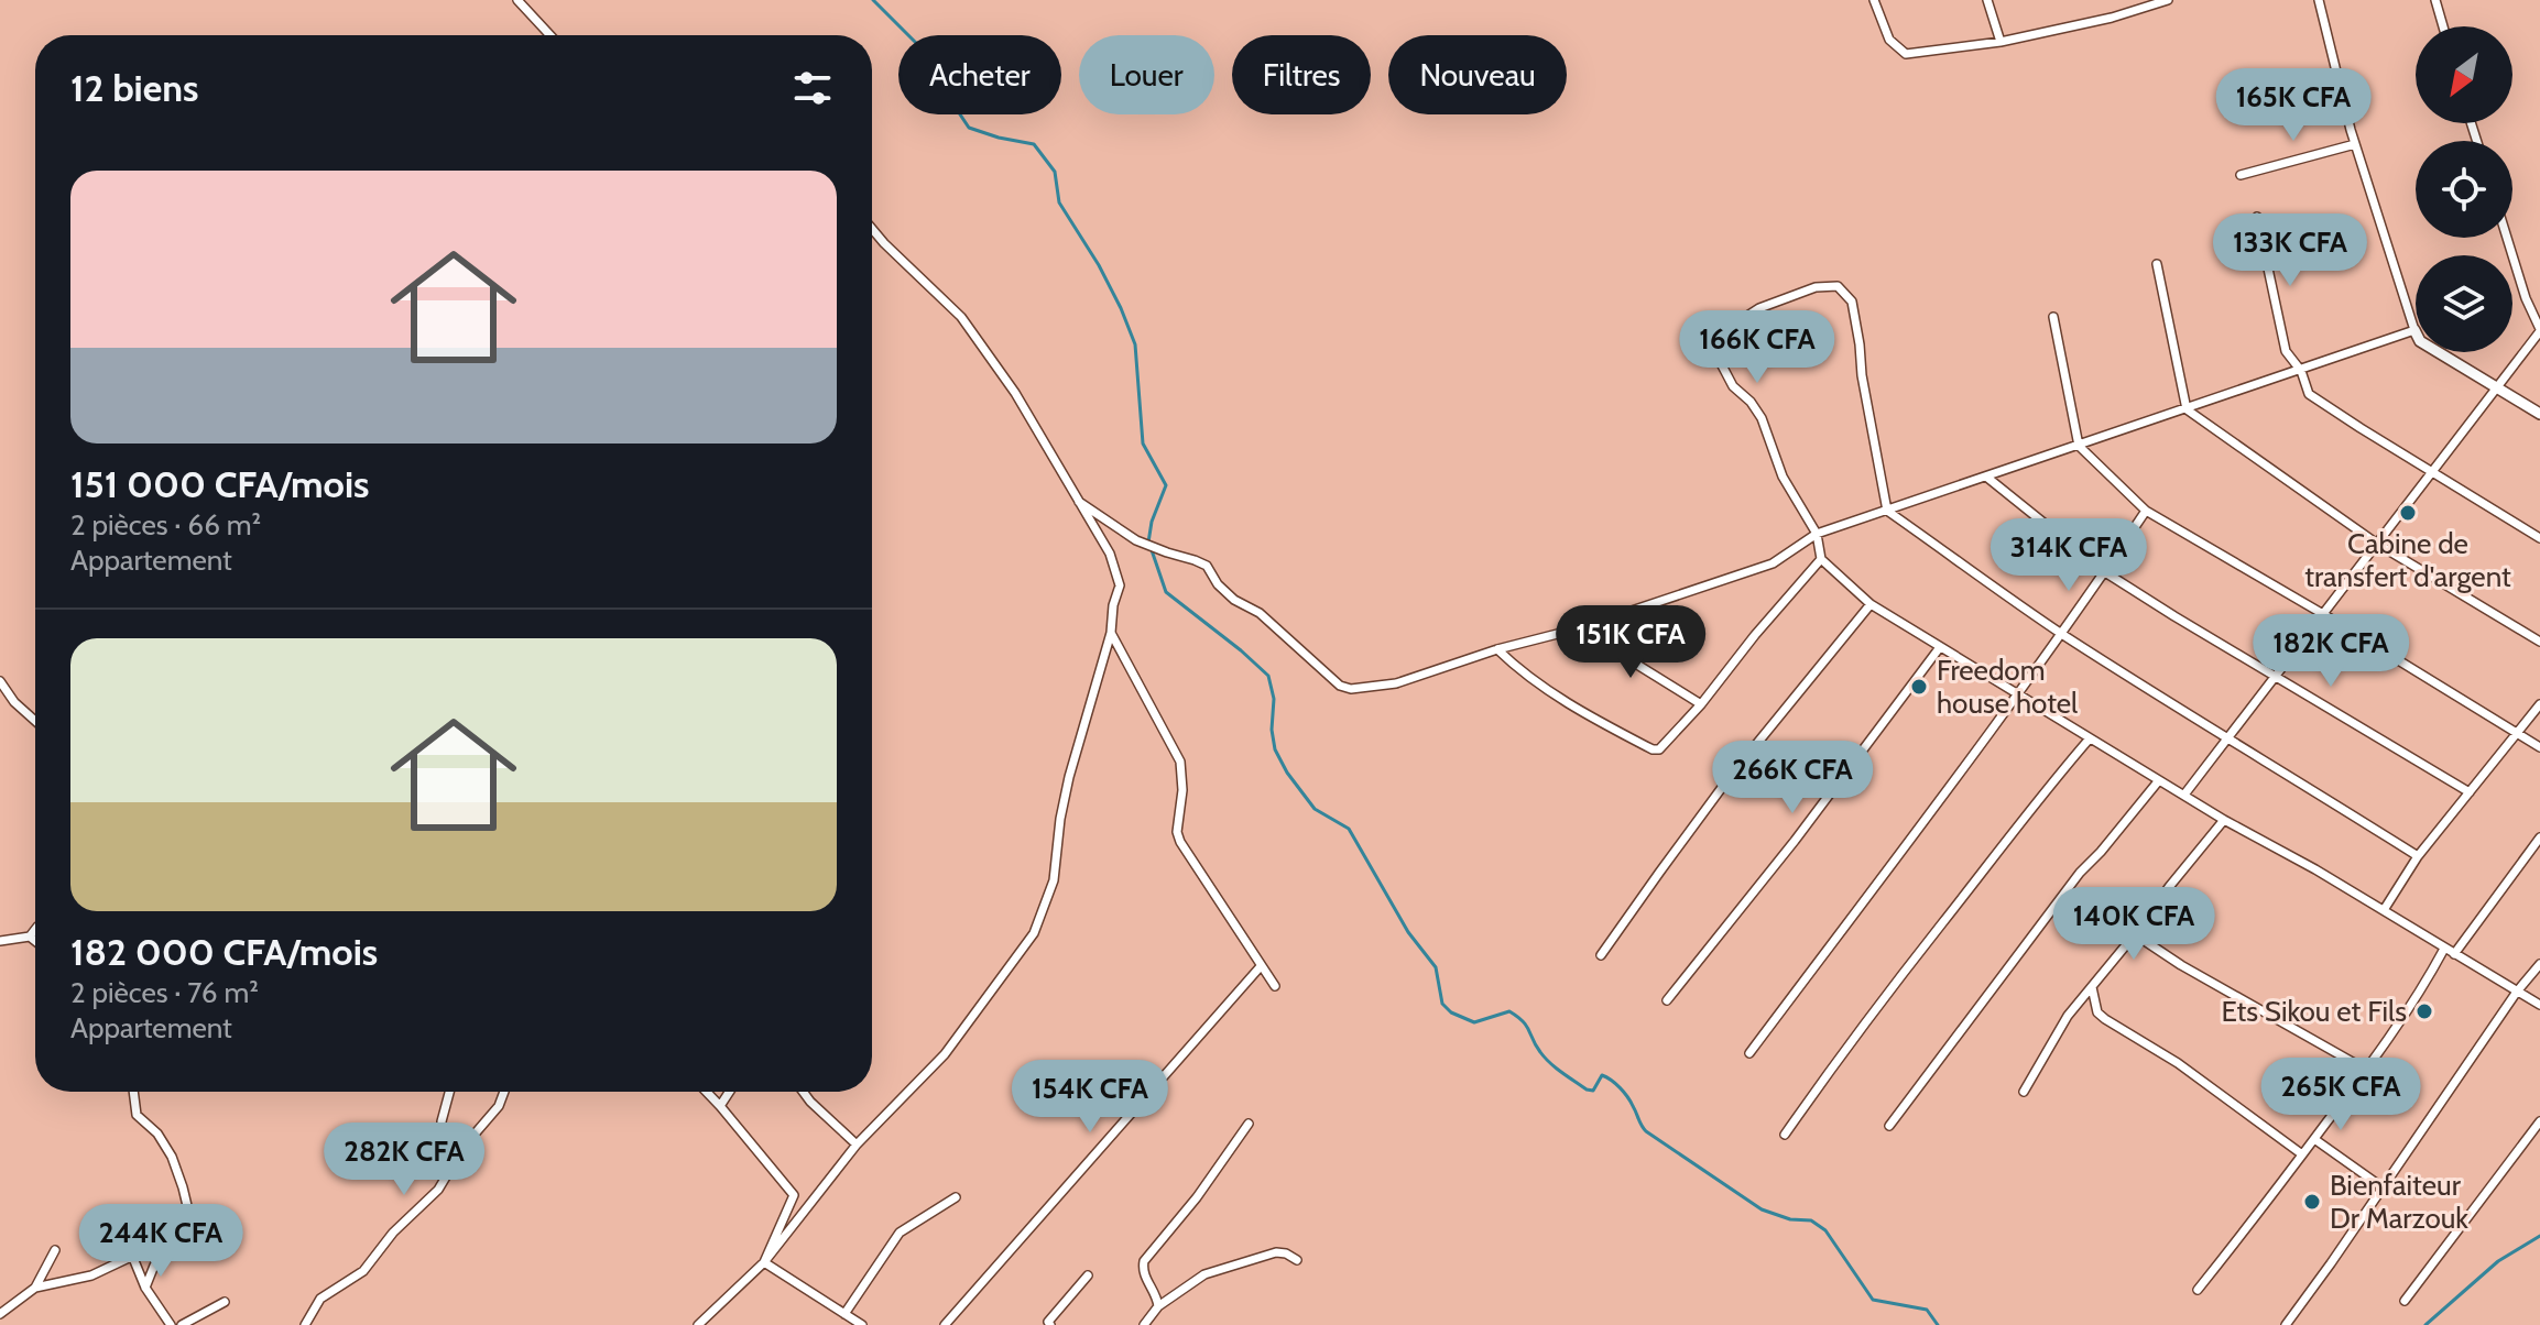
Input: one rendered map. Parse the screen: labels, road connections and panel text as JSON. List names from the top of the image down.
{
  "places": [
    "Cabine de transfert d'argent",
    "Freedom house hotel",
    "Ets Sikou et Fils",
    "Bienfaiteur Dr Marzouk"
  ],
  "north": "bottom left",
  "page": {
    "chip": [
      "Acheter",
      "Louer",
      "Filtres",
      "Nouveau"
    ],
    "heading": "12 biens",
    "price": [
      "165K CFA",
      "133K CFA",
      "166K CFA",
      "314K CFA",
      "151K CFA",
      "182K CFA",
      "266K CFA",
      "140K CFA",
      "265K CFA",
      "154K CFA",
      "282K CFA",
      "244K CFA"
    ],
    "list": [
      {
        "name": "151 000 CFA/mois",
        "note": "2 pièces · 66 m² · Appartement"
      },
      {
        "name": "182 000 CFA/mois",
        "note": "2 pièces · 76 m² · Appartement"
      }
    ]
  }
}
